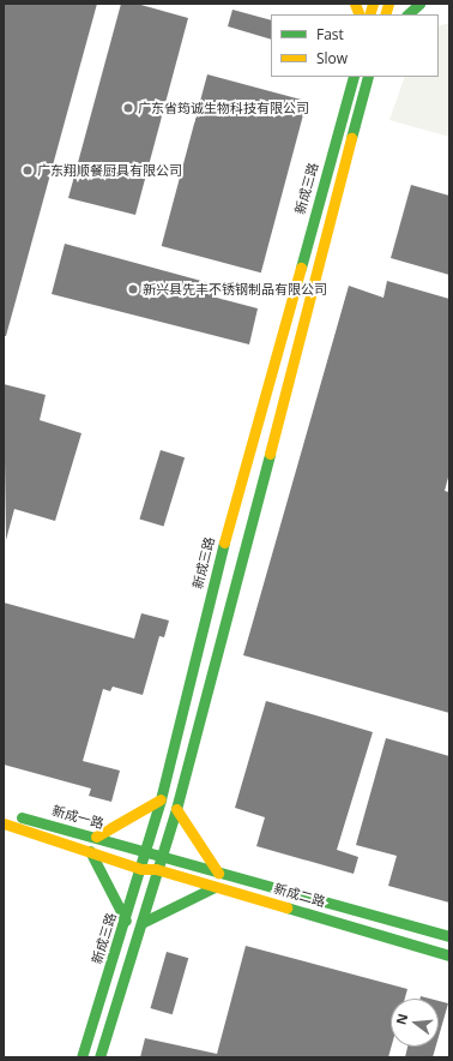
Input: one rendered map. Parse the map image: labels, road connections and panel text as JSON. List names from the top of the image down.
{
  "streets": {
    "street": ["新成三路", "新成一路", "新成二路"]
  },
  "crossings": [
    ["新成三路", "新成一路"],
    ["新成三路", "新成二路"],
    ["新成一路", "新成二路"]
  ],
  "places": ["广东省筠诚生物科技有限公司", "广东翔顺餐厨具有限公司", "新兴县先丰不锈钢制品有限公司"],
  "legend": ["Fast", "Slow"],
  "north": "left"
}
